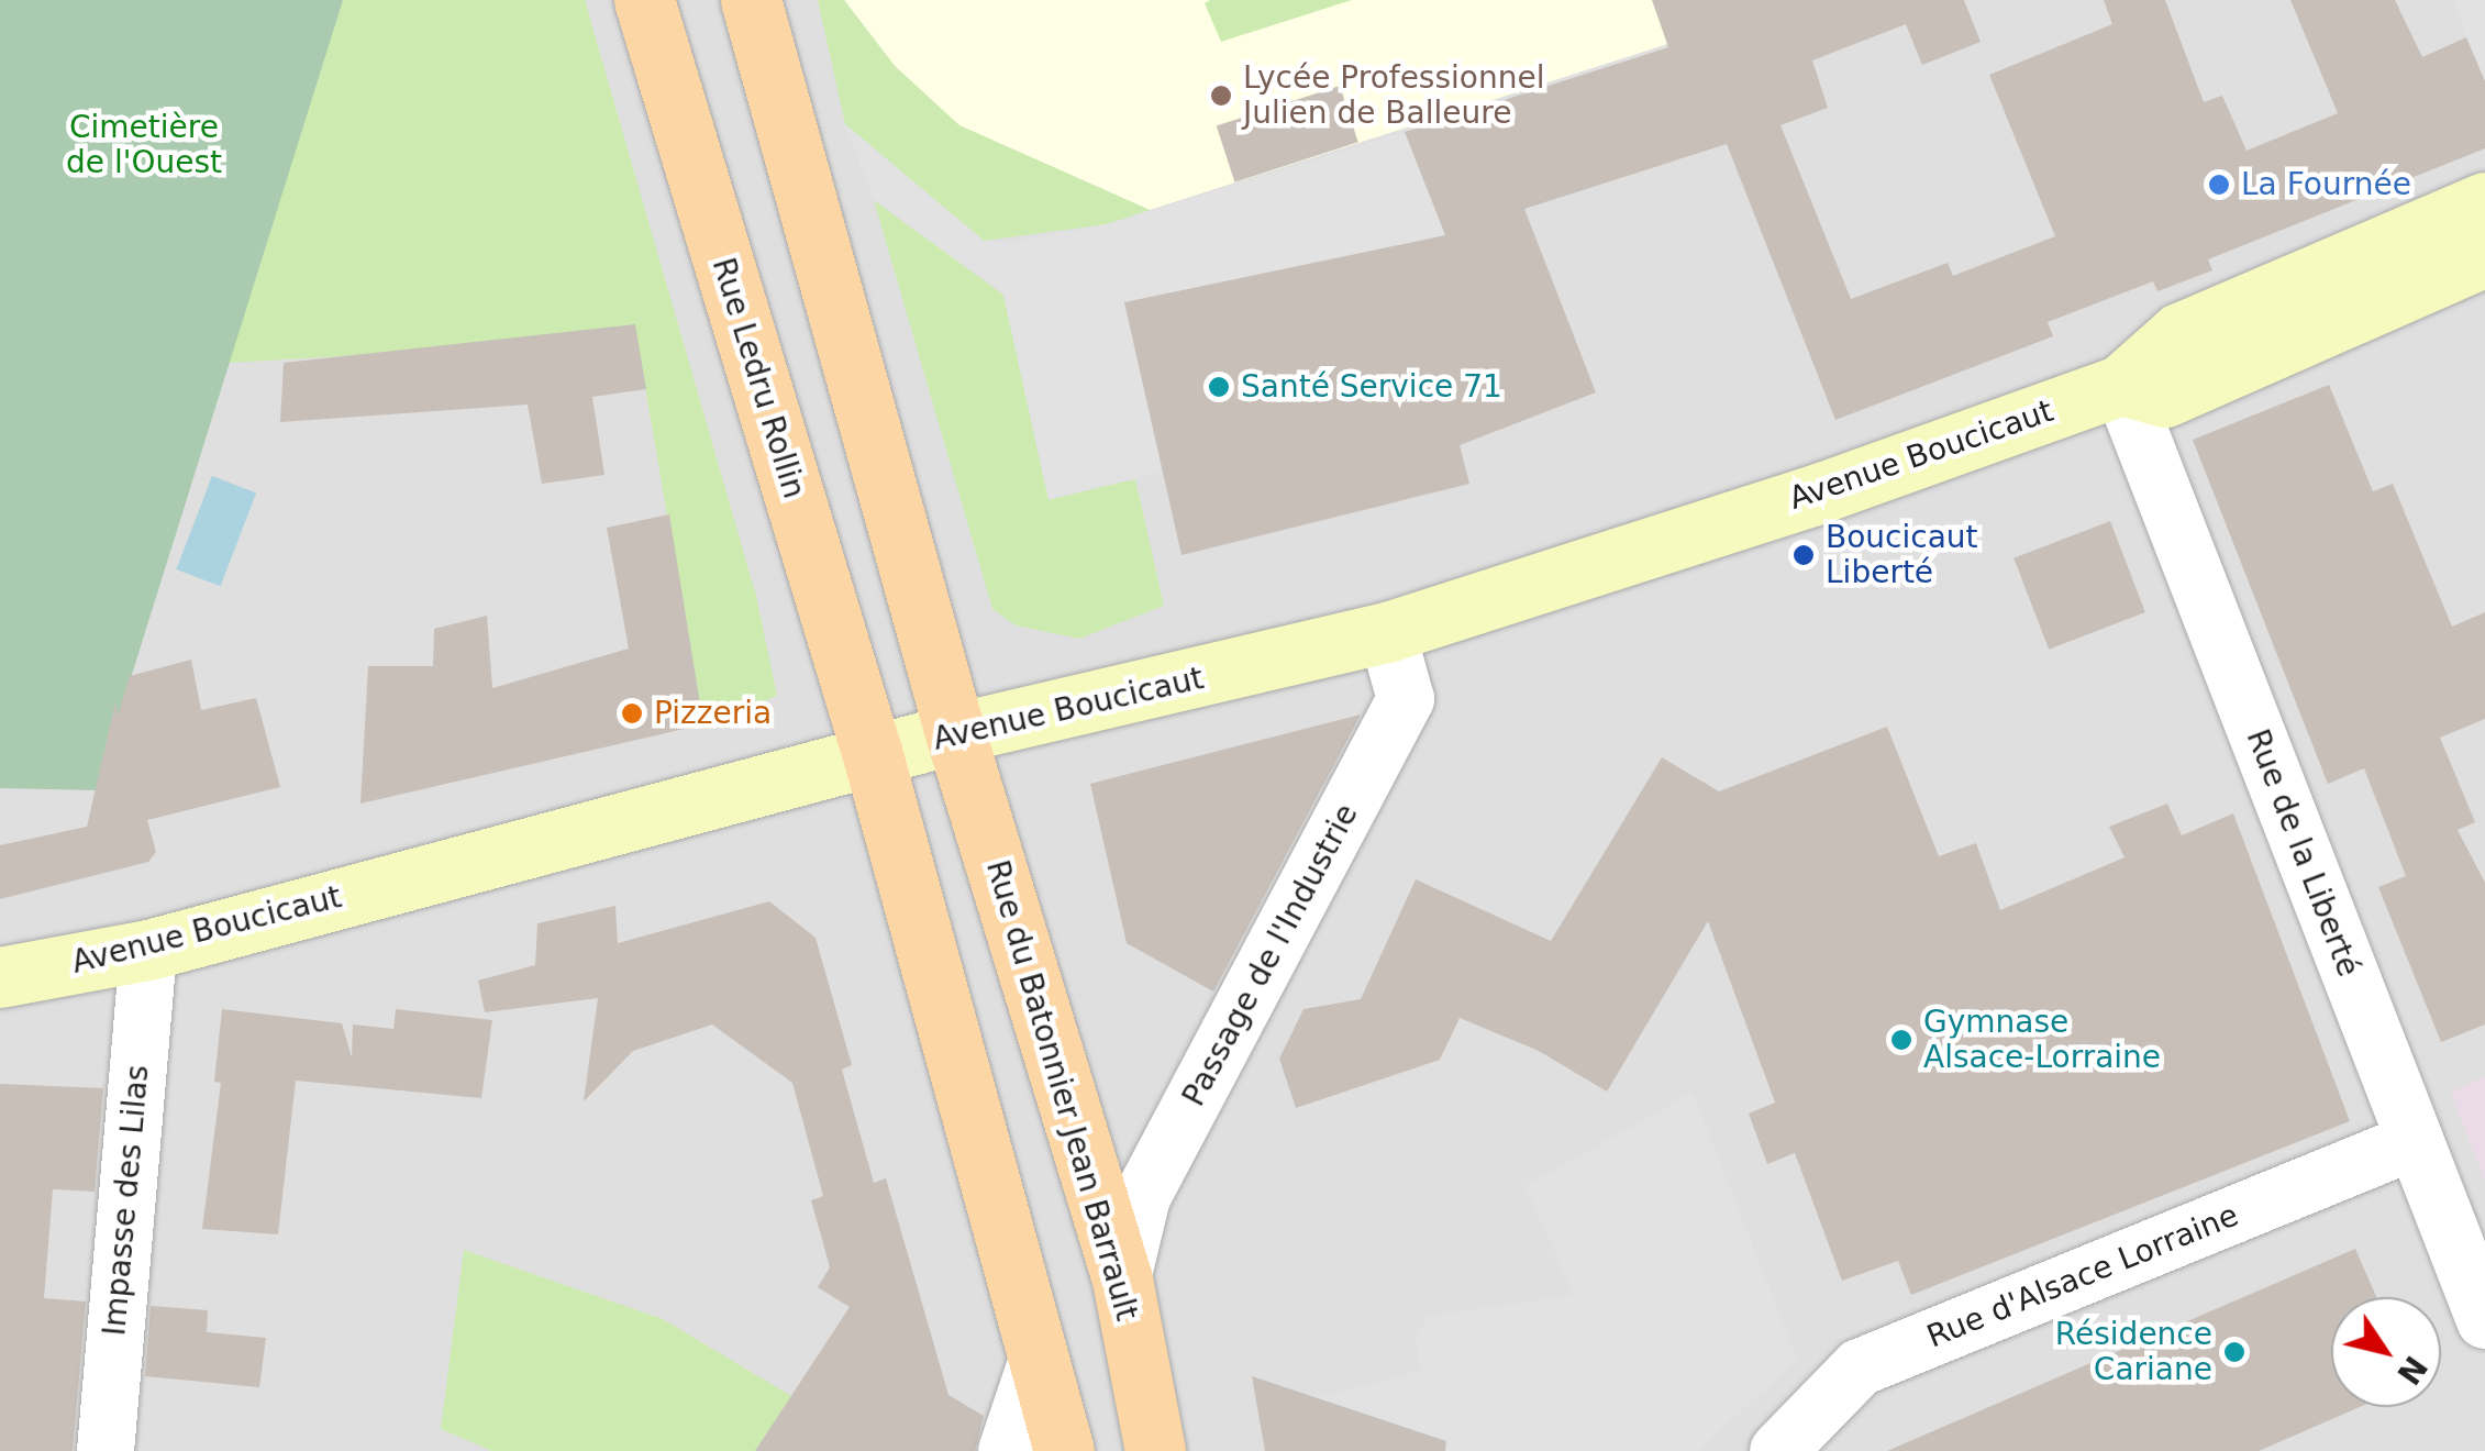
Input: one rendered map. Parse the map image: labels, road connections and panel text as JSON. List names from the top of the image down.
{
  "streets": {
    "main road": ["Rue Ledru Rollin", "Avenue Boucicaut", "Rue du Batonnier Jean Barrault"],
    "street": [
      "Rue de la Liberté",
      "Passage de l'Industrie",
      "Impasse des Lilas",
      "Rue d'Alsace Lorraine"
    ]
  },
  "crossings": [
    ["Rue Ledru Rollin", "Avenue Boucicaut"],
    ["Avenue Boucicaut", "Rue de la Liberté"],
    ["Avenue Boucicaut", "Passage de l'Industrie"],
    ["Avenue Boucicaut", "Rue du Batonnier Jean Barrault"],
    ["Avenue Boucicaut", "Impasse des Lilas"],
    ["Rue de la Liberté", "Rue d'Alsace Lorraine"],
    ["Passage de l'Industrie", "Rue du Batonnier Jean Barrault"]
  ],
  "parks": ["Cimetière de l'Ouest"],
  "places": [
    "Lycée Professionnel Julien de Balleure",
    "La Fournée",
    "Santé Service 71",
    "Boucicaut Liberté",
    "Pizzeria",
    "Gymnase Alsace-Lorraine",
    "Résidence Cariane"
  ],
  "north": "bottom right"
}
